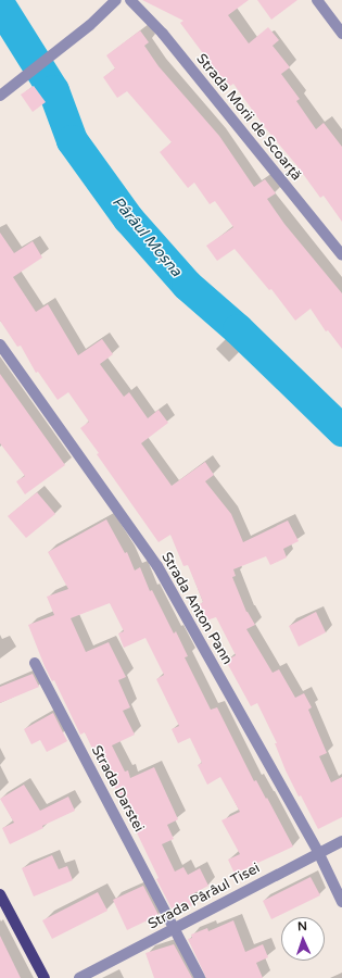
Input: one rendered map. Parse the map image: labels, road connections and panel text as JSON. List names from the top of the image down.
{
  "streets": {
    "street": [
      "Strada Morii de Scoarţă",
      "Strada Anton Pann",
      "Strada Darstei",
      "Strada Pârâul Tisei"
    ]
  },
  "crossings": [
    ["Strada Anton Pann", "Strada Pârâul Tisei"],
    ["Strada Darstei", "Strada Pârâul Tisei"]
  ],
  "water": ["Pârâul Moșna"],
  "north": "top"
}
